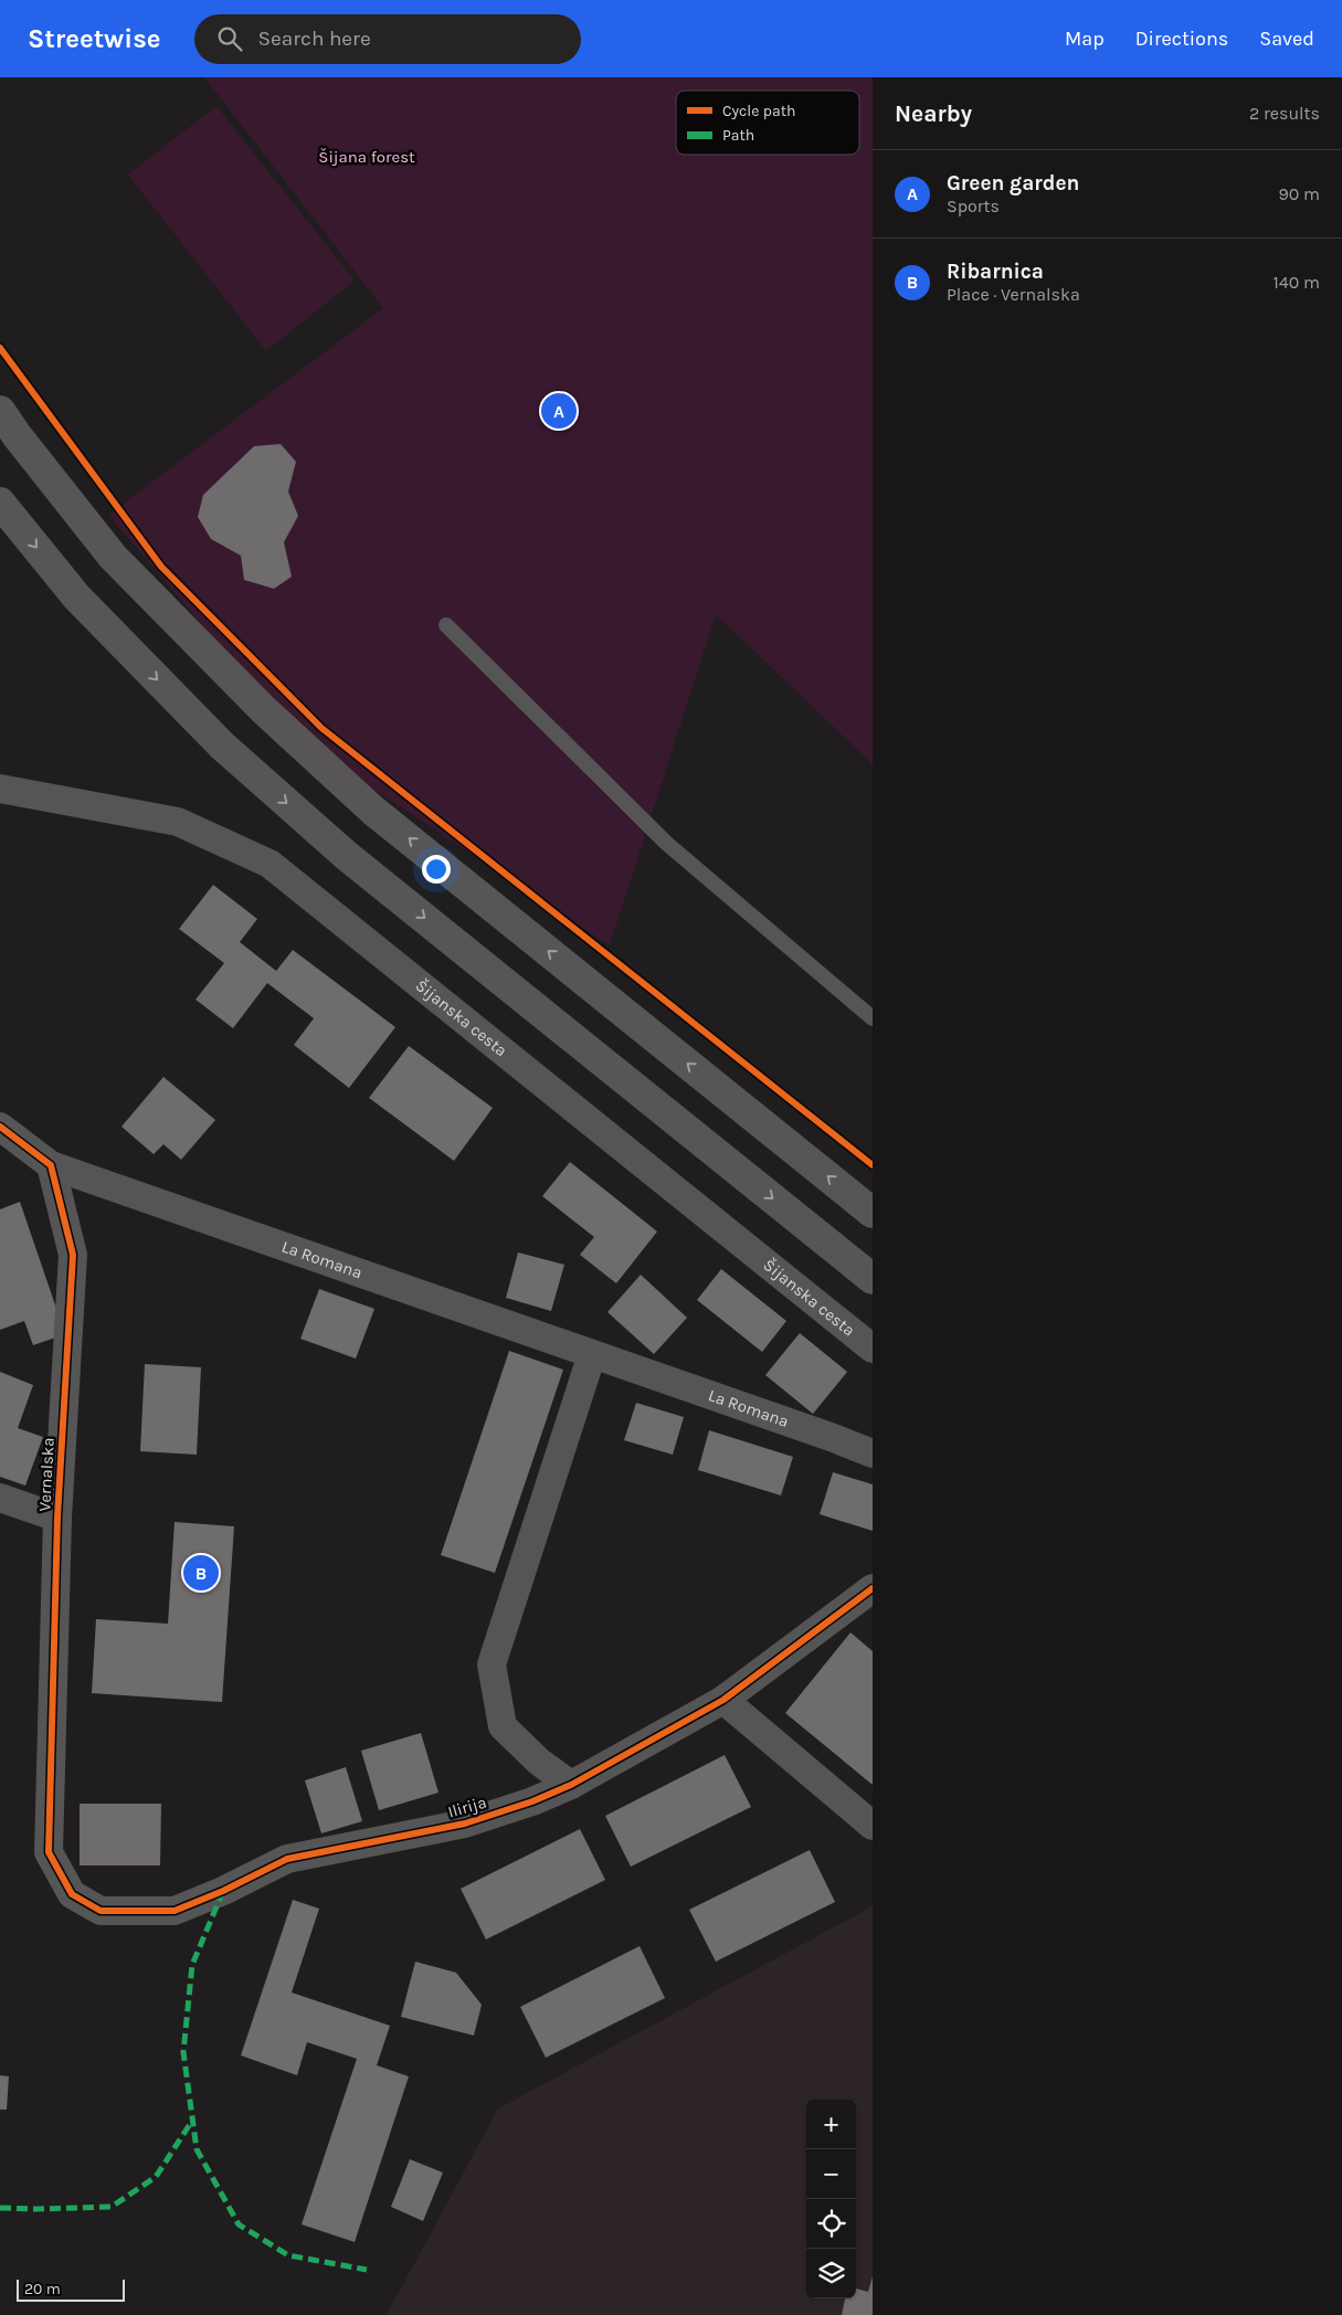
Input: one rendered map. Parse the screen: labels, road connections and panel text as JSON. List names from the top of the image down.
{
  "streets": {
    "street": [
      "Šijanska cesta",
      "La Romana",
      "Vernalska",
      "Ilirija"
    ]
  },
  "crossings": [
    ["La Romana", "Vernalska"],
    ["Vernalska", "Ilirija"]
  ],
  "parks": ["Šijana forest"],
  "legend": ["Cycle path", "Path"],
  "scale_bar": "20 m",
  "page": {
    "header": "Streetwise",
    "search": "Search here",
    "nav": ["Map", "Directions", "Saved"],
    "heading": ["Nearby", "2 results"],
    "list": [
      {
        "mark": "A",
        "name": "Green garden",
        "note": "Sports",
        "value": "90 m"
      },
      {
        "mark": "B",
        "name": "Ribarnica",
        "note": "Place · Vernalska",
        "value": "140 m"
      }
    ],
    "pins": ["A", "B"],
    "map_buttons": ["+", "−"],
    "scale": "20 m"
  }
}
